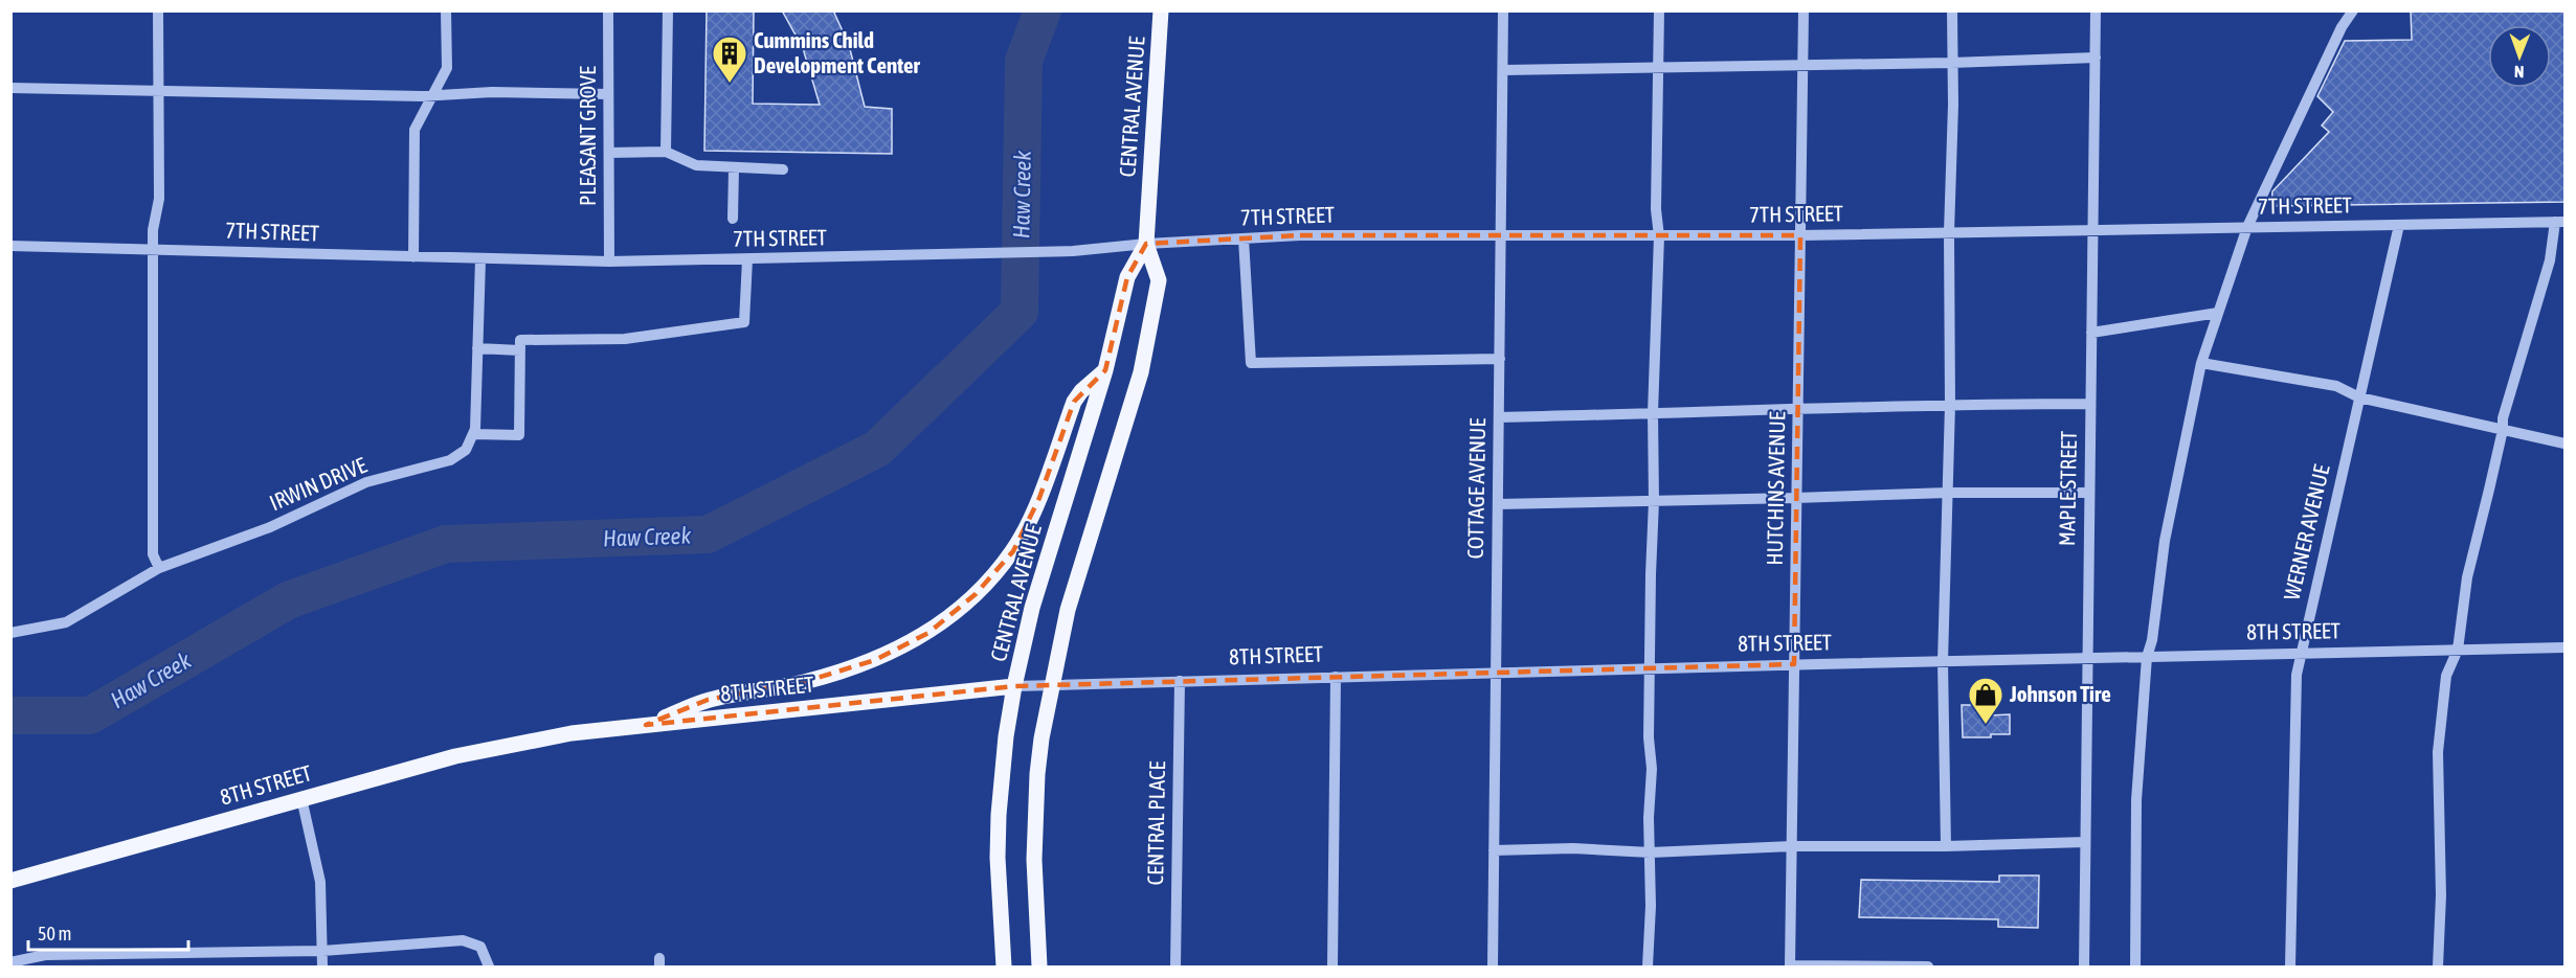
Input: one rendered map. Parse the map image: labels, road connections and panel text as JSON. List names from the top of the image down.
{
  "streets": {
    "main road": ["CENTRAL AVENUE", "8TH STREET"],
    "street": [
      "PLEASANT GROVE",
      "7TH STREET",
      "IRWIN DRIVE",
      "COTTAGE AVENUE",
      "HUTCHINS AVENUE",
      "MAPLE STREET",
      "WERNER AVENUE",
      "CENTRAL PLACE"
    ]
  },
  "crossings": [
    ["CENTRAL AVENUE", "7TH STREET"],
    ["CENTRAL AVENUE", "8TH STREET"],
    ["PLEASANT GROVE", "7TH STREET"],
    ["7TH STREET", "COTTAGE AVENUE"],
    ["7TH STREET", "HUTCHINS AVENUE"],
    ["7TH STREET", "MAPLE STREET"],
    ["7TH STREET", "WERNER AVENUE"],
    ["COTTAGE AVENUE", "8TH STREET"],
    ["HUTCHINS AVENUE", "8TH STREET"],
    ["MAPLE STREET", "8TH STREET"],
    ["WERNER AVENUE", "8TH STREET"],
    ["8TH STREET", "CENTRAL PLACE"]
  ],
  "water": ["Haw Creek"],
  "places": {
    "building": ["Cummins Child Development Center"],
    "shop": ["Johnson Tire"]
  },
  "scale_bar": "50 m",
  "north": "bottom"
}
